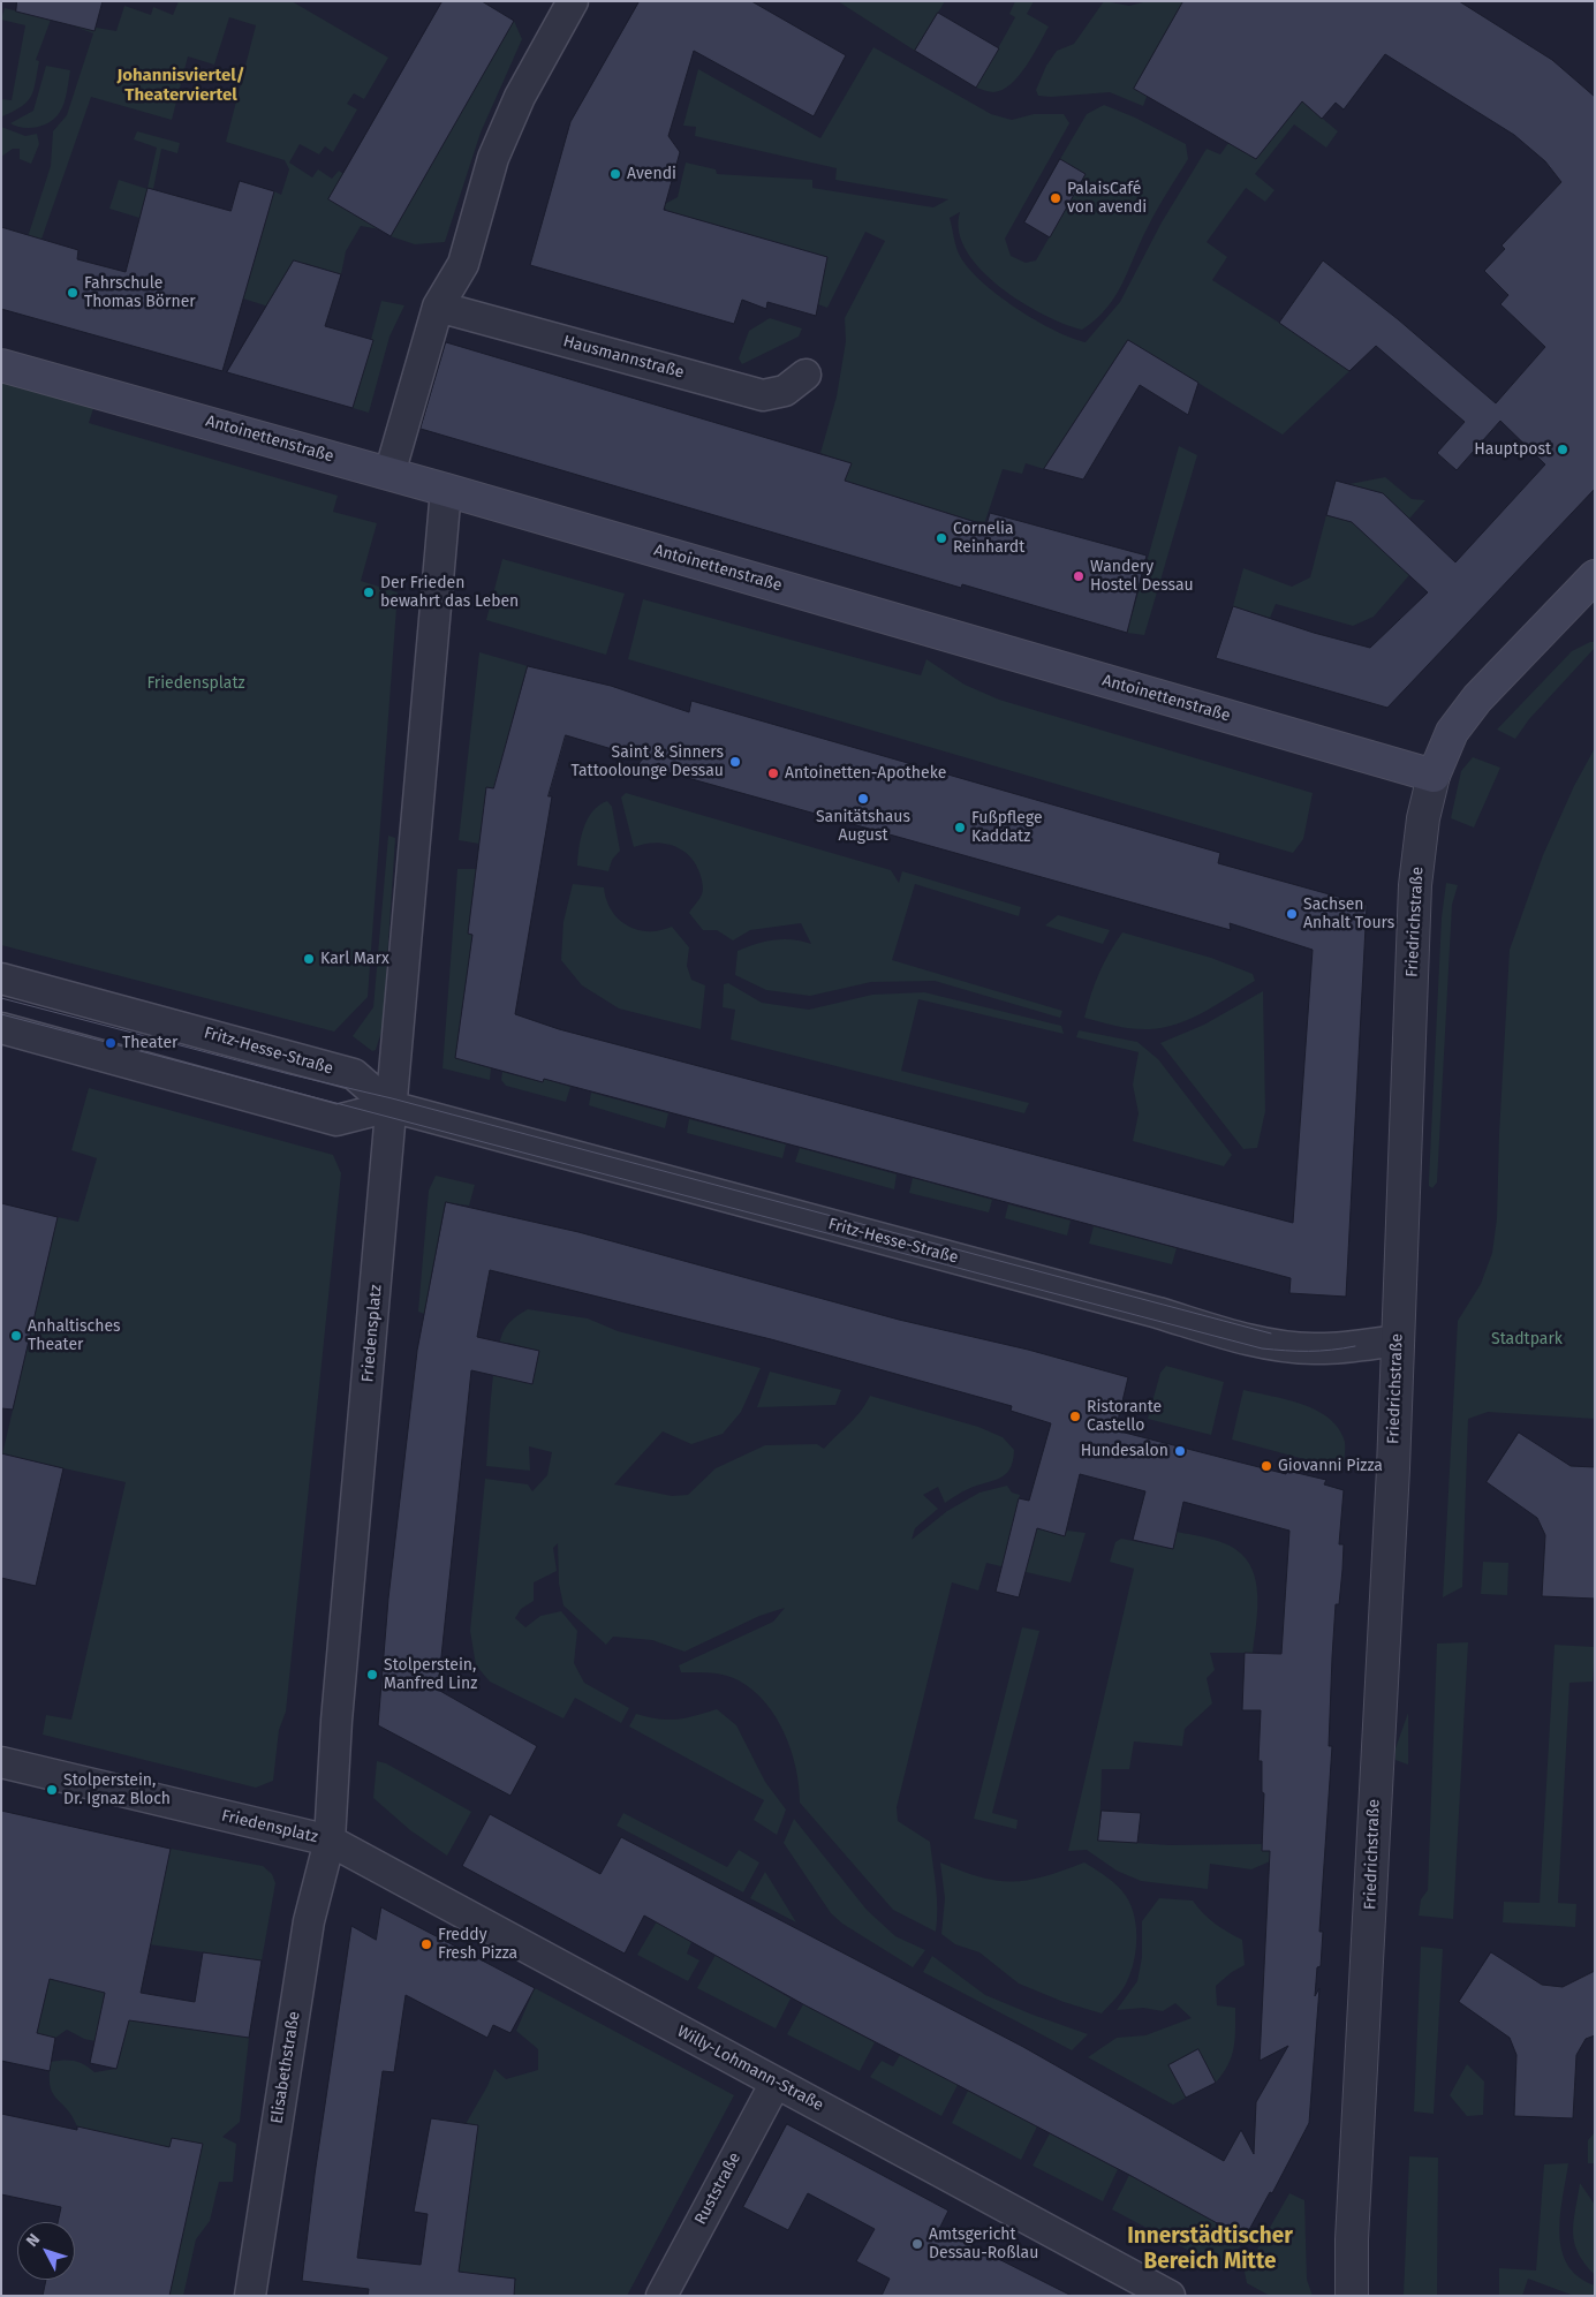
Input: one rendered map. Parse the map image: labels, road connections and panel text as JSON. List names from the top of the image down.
{
  "streets": {
    "main road": ["Antoinettenstraße", "Friedrichstraße"],
    "street": [
      "Hausmannstraße",
      "Fritz-Hesse-Straße",
      "Friedensplatz",
      "Elisabethstraße",
      "Willy-Lohmann-Straße",
      "Ruststraße"
    ]
  },
  "crossings": [
    ["Antoinettenstraße", "Friedrichstraße"],
    ["Antoinettenstraße", "Friedensplatz"],
    ["Friedrichstraße", "Fritz-Hesse-Straße"],
    ["Fritz-Hesse-Straße", "Friedensplatz"],
    ["Friedensplatz", "Elisabethstraße"],
    ["Friedensplatz", "Willy-Lohmann-Straße"],
    ["Elisabethstraße", "Willy-Lohmann-Straße"],
    ["Willy-Lohmann-Straße", "Ruststraße"]
  ],
  "districts": ["Johannisviertel/ Theaterviertel", "Innerstädtischer Bereich Mitte"],
  "parks": ["Friedensplatz", "Stadtpark"],
  "places": [
    "Avendi",
    "PalaisCafé von avendi",
    "Fahrschule Thomas Börner",
    "Hauptpost",
    "Cornelia Reinhardt",
    "Wandery Hostel Dessau",
    "Der Frieden bewahrt das Leben",
    "Saint & Sinners Tattoolounge Dessau",
    "Antoinetten-Apotheke",
    "Sanitätshaus August",
    "Fußpflege Kaddatz",
    "Sachsen Anhalt Tours",
    "Karl Marx",
    "Theater",
    "Anhaltisches Theater",
    "Ristorante Castello",
    "Hundesalon",
    "Giovanni Pizza",
    "Stolperstein, Manfred Linz",
    "Stolperstein, Dr. Ignaz Bloch",
    "Freddy Fresh Pizza",
    "Amtsgericht Dessau-Roßlau"
  ],
  "north": "top left"
}
